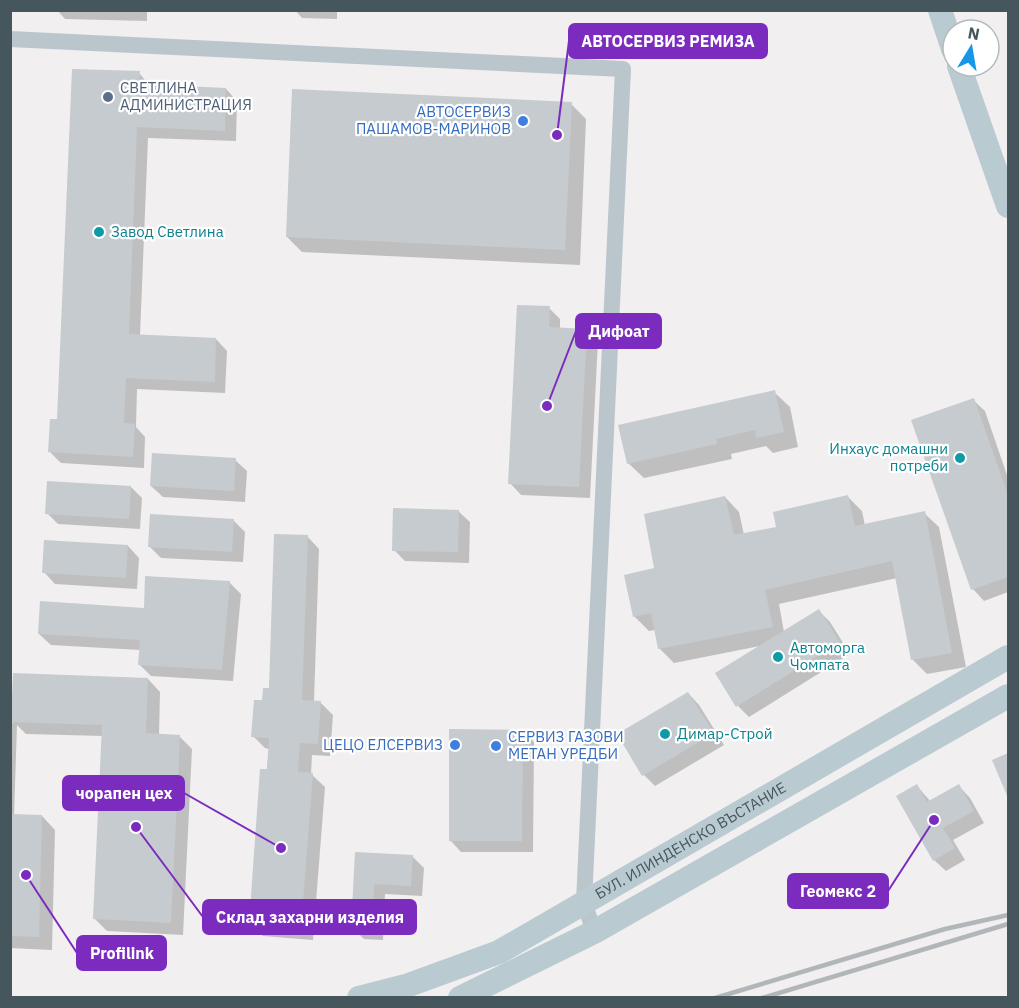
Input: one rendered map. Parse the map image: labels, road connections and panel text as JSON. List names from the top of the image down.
{
  "streets": {
    "main road": ["БУЛ. ИЛИНДЕНСКО ВЪСТАНИЕ"]
  },
  "places": [
    "СВЕТЛИНА АДМИНИСТРАЦИЯ",
    "АВТОСЕРВИЗ ПАШАМОВ-МАРИНОВ",
    "АВТОСЕРВИЗ РЕМИЗА",
    "Завод Светлина",
    "Дифоат",
    "Инхаус домашни потреби",
    "Автоморга Чомпата",
    "Димар-Строй",
    "ЦЕЦО ЕЛСЕРВИЗ",
    "СЕРВИЗ ГАЗОВИ МЕТАН УРЕДБИ",
    "Геомекс 2",
    "Склад захарни изделия",
    "чорапен цех",
    "Profilink"
  ],
  "north": "top"
}
